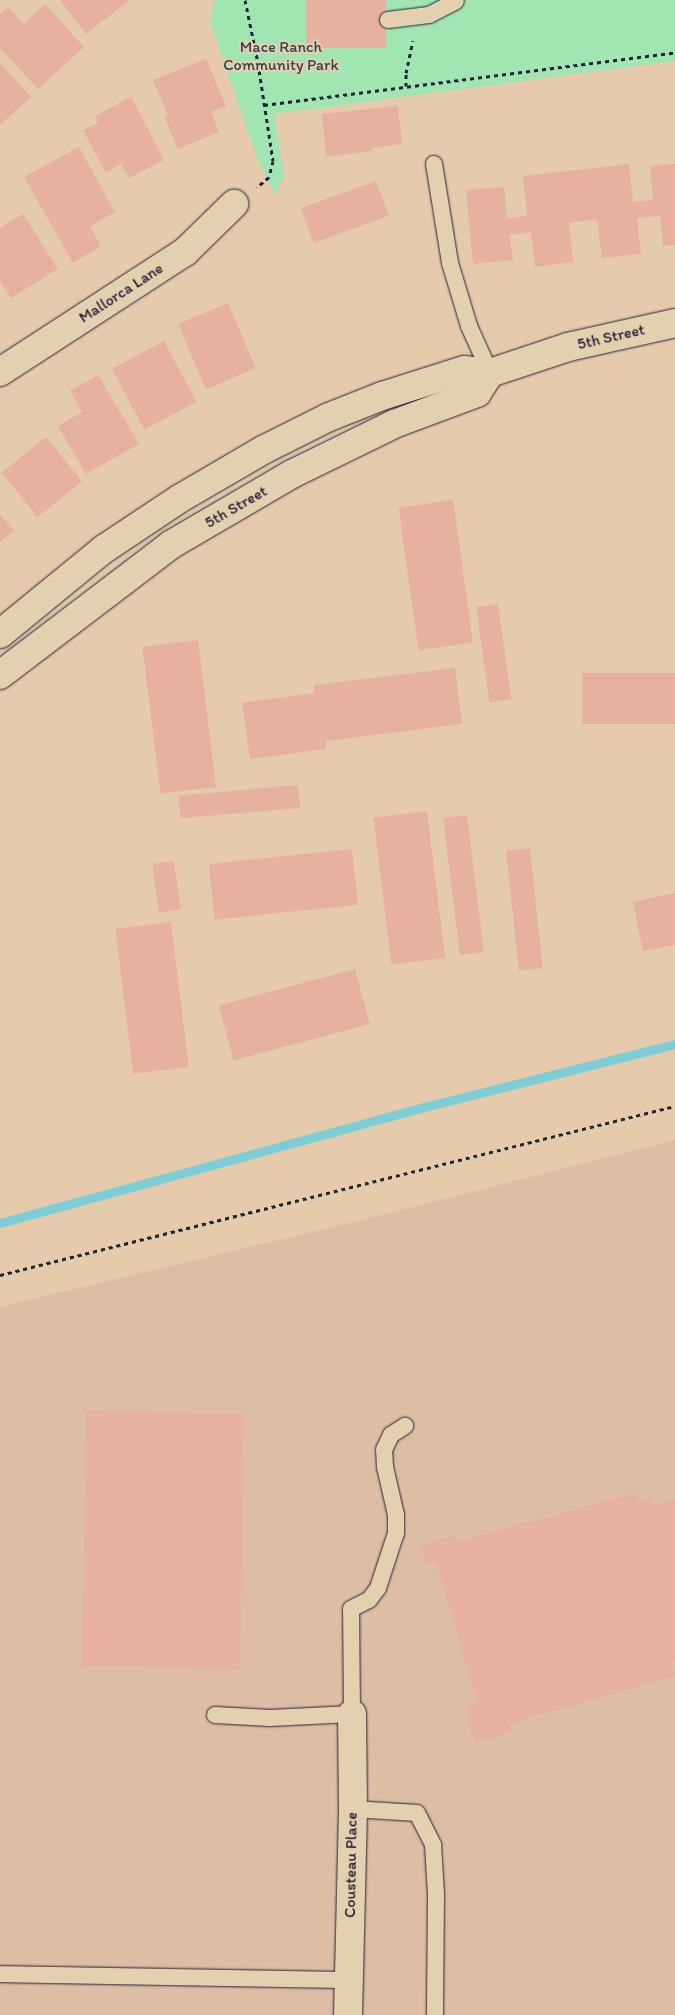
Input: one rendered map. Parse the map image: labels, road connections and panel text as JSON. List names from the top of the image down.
{
  "streets": {
    "main road": ["Mallorca Lane", "5th Street", "Cousteau Place"]
  },
  "parks": ["Mace Ranch Community Park"]
}
